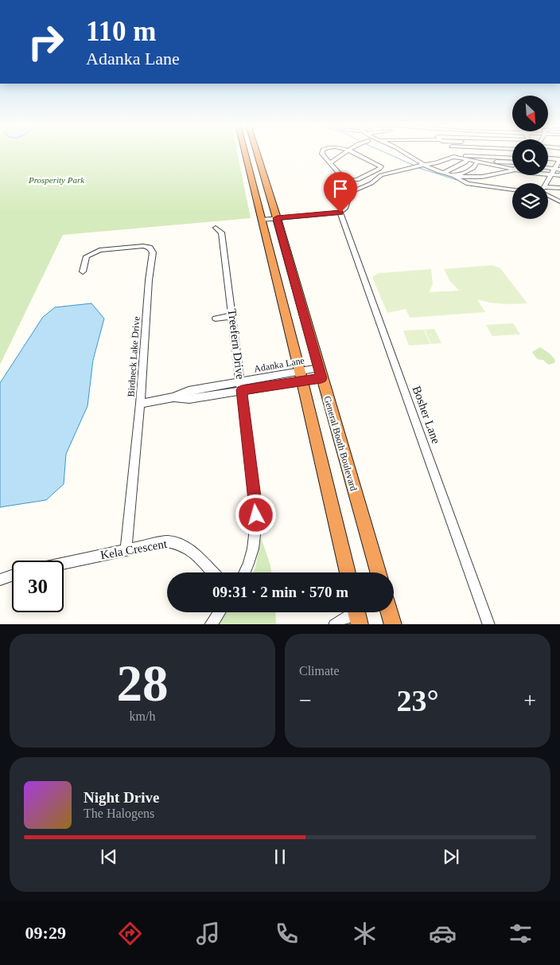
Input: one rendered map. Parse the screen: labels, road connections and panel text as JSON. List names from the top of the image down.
{
  "streets": {
    "highway": ["General Booth Boulevard"],
    "street": [
      "Treefern Drive",
      "Birdneck Lake Drive",
      "Adanka Lane",
      "Bosher Lane",
      "Kela Crescent"
    ]
  },
  "crossings": [
    ["Treefern Drive", "Adanka Lane"],
    ["Birdneck Lake Drive", "Adanka Lane"],
    ["Birdneck Lake Drive", "Kela Crescent"],
    ["Adanka Lane", "General Booth Boulevard"]
  ],
  "parks": ["Prosperity Park"],
  "north": "bottom right",
  "page": {
    "turn": ["110 m", "Adanka Lane"],
    "limit": "30",
    "trip": "09:31 · 2 min · 570 m",
    "tile": [
      ["28", "km/h"],
      "Climate"
    ],
    "heat": ["−", "23°", "+"],
    "song": ["Night Drive", "The Halogens"],
    "tabs": "09:29"
  }
}
